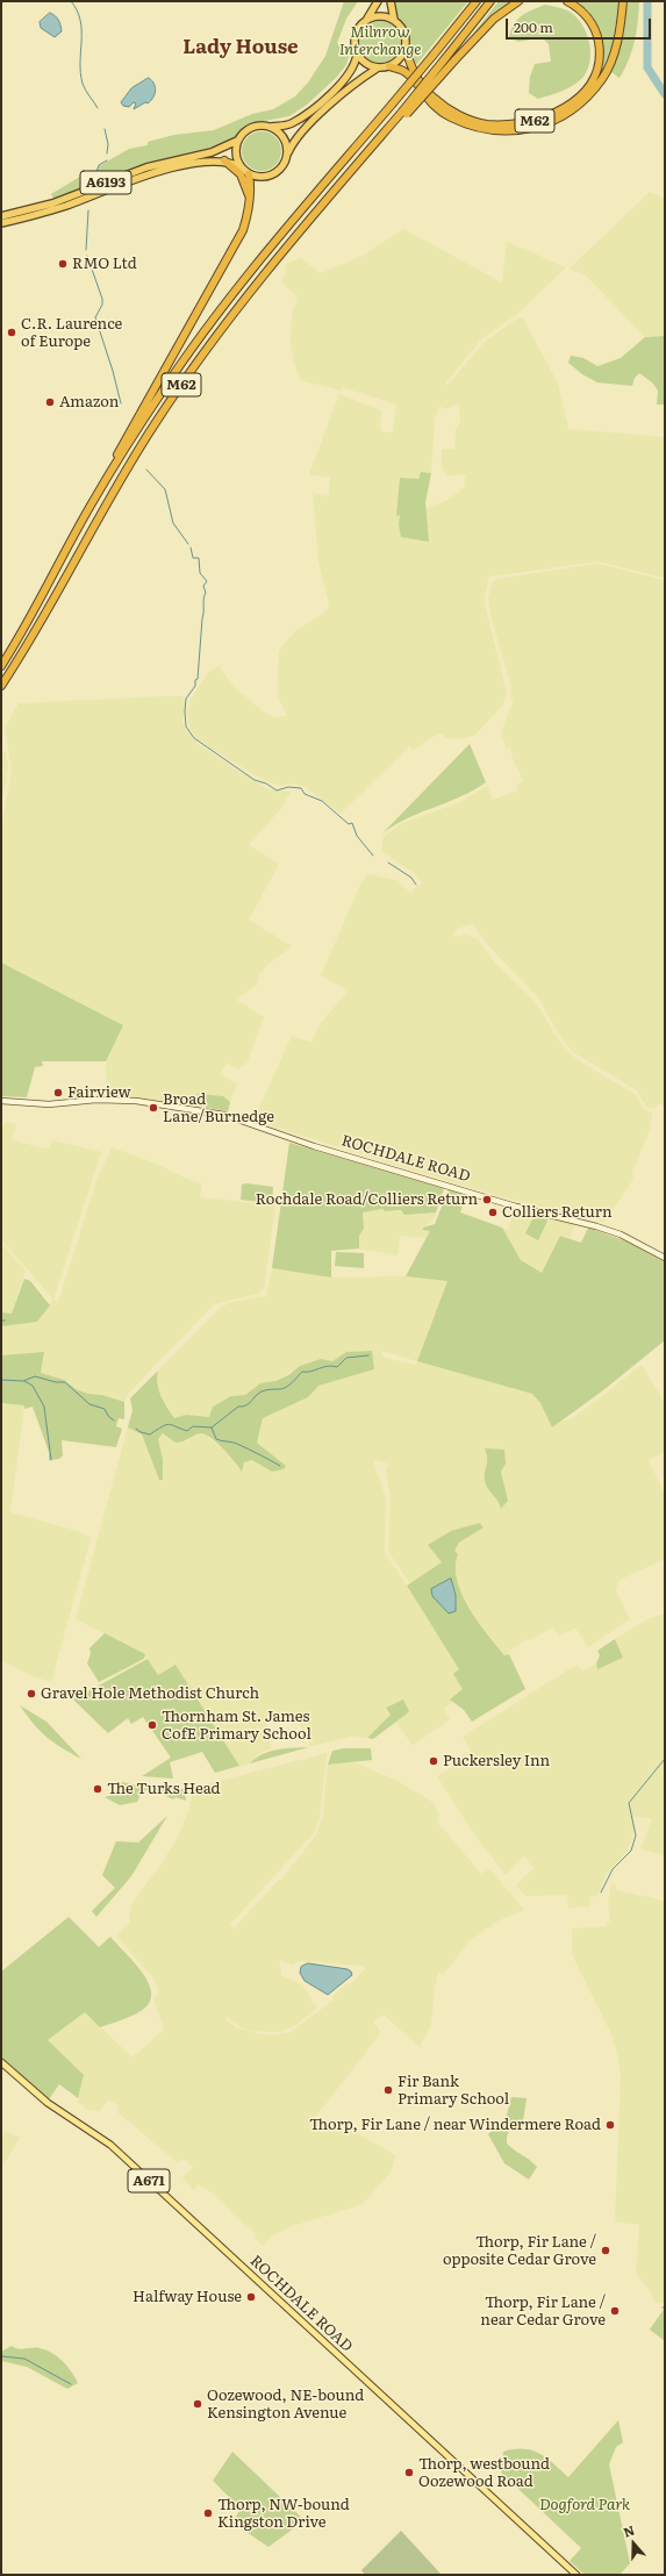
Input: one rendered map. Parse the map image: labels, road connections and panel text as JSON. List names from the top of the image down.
{
  "streets": {
    "highway": ["M62", "A6193"],
    "main road": ["ROCHDALE ROAD", "A671"]
  },
  "crossings": [
    ["M62", "A6193"]
  ],
  "districts": ["Lady House"],
  "parks": ["Milnrow Interchange", "Dogford Park"],
  "places": [
    "RMO Ltd",
    "C.R. Laurence of Europe",
    "Amazon",
    "Fairview",
    "Broad Lane/Burnedge",
    "Rochdale Road/Colliers Return",
    "Colliers Return",
    "Gravel Hole Methodist Church",
    "Thornham St. James CofE Primary School",
    "Puckersley Inn",
    "The Turks Head",
    "Fir Bank Primary School",
    "Thorp, Fir Lane / near Windermere Road",
    "Thorp, Fir Lane / opposite Cedar Grove",
    "Halfway House",
    "Thorp, Fir Lane / near Cedar Grove",
    "Oozewood, NE-bound Kensington Avenue",
    "Thorp, westbound Oozewood Road",
    "Thorp, NW-bound Kingston Drive"
  ],
  "scale_bar": "200 m",
  "north": "top"
}
